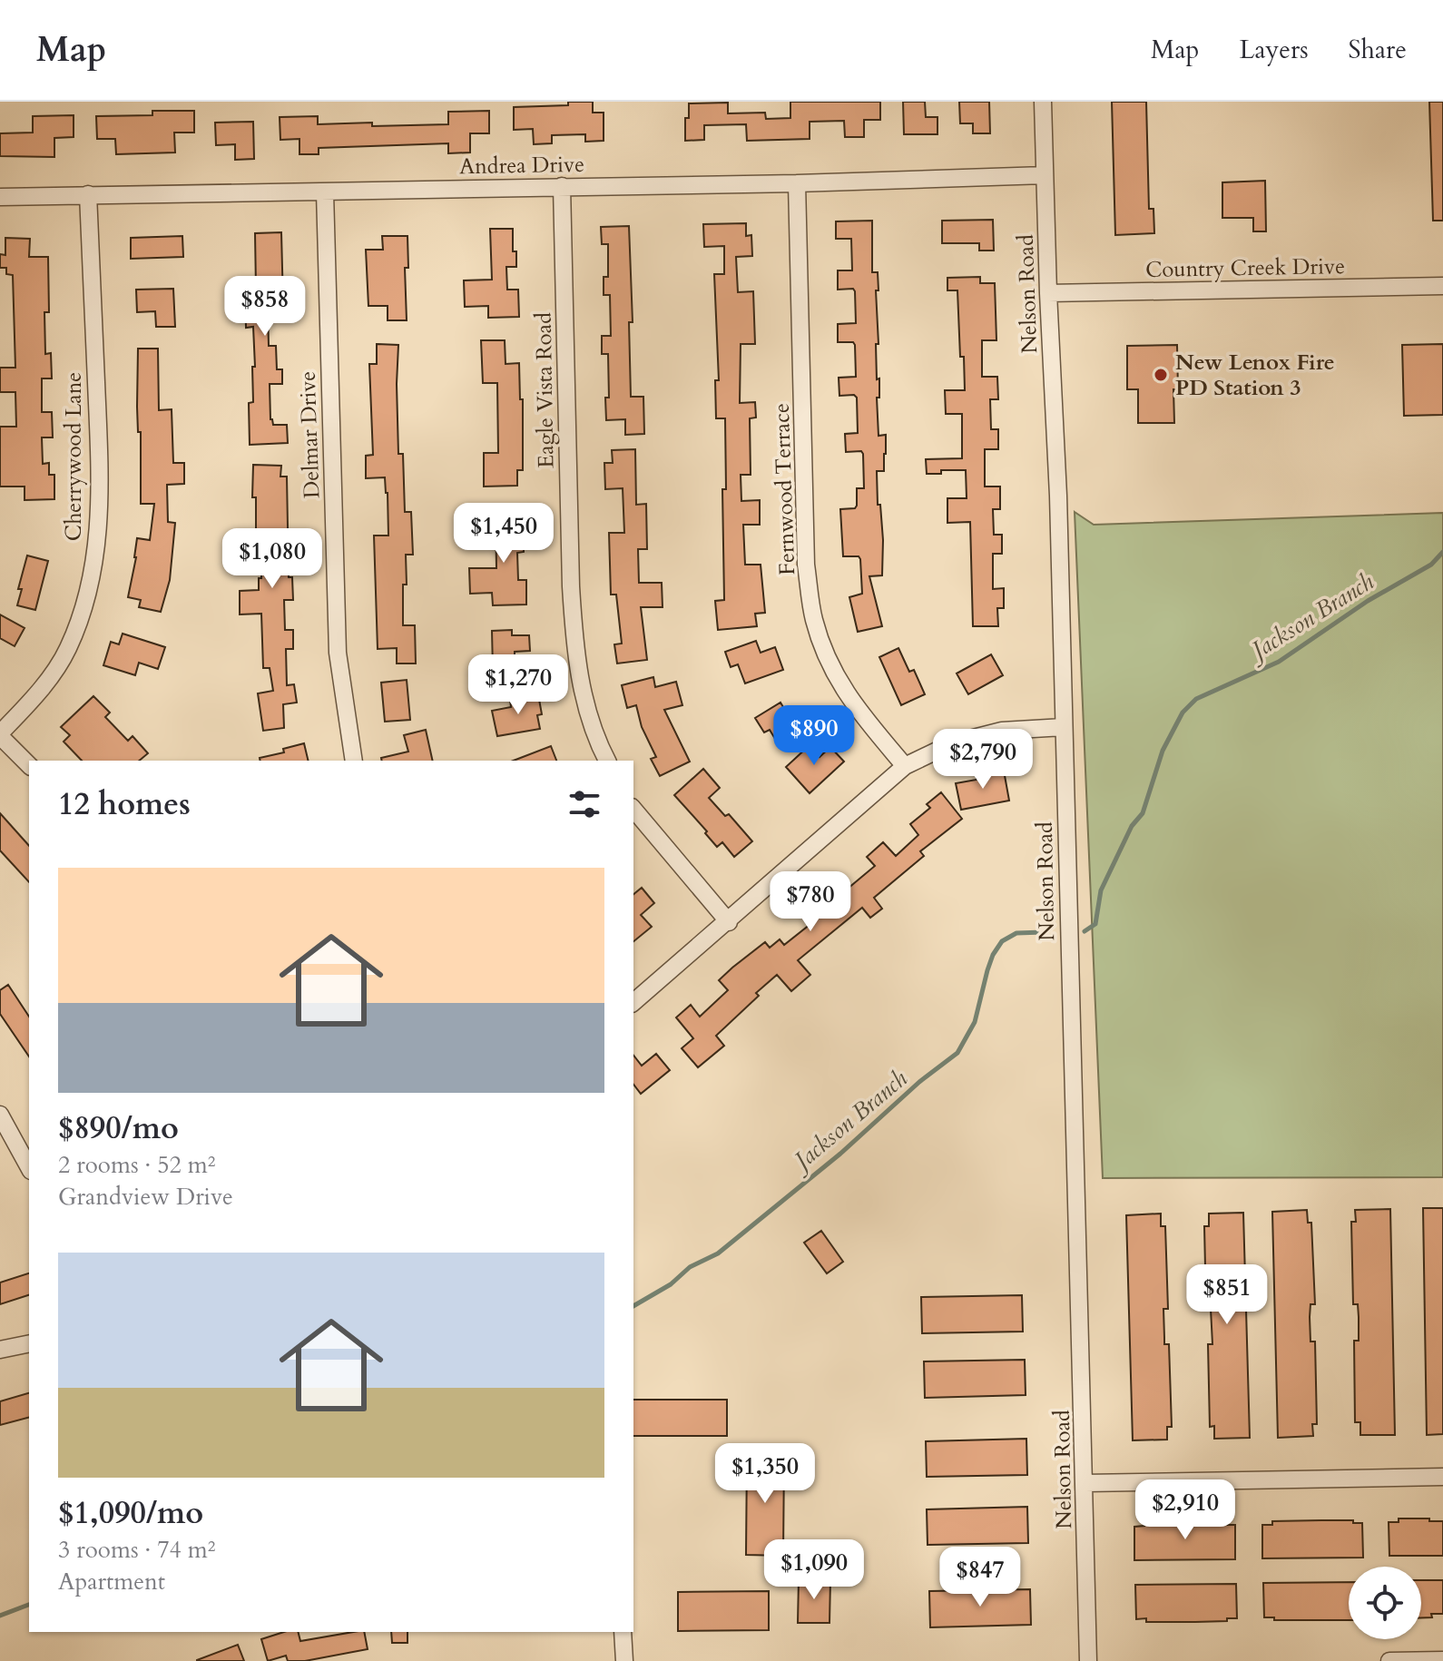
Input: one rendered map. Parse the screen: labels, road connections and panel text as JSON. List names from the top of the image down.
{
  "streets": {
    "street": [
      "Andrea Drive",
      "Country Creek Drive",
      "Nelson Road",
      "Eagle Vista Road",
      "Delmar Drive",
      "Cherrywood Lane",
      "Fernwood Terrace"
    ]
  },
  "crossings": [
    ["Andrea Drive", "Nelson Road"],
    ["Andrea Drive", "Eagle Vista Road"],
    ["Andrea Drive", "Delmar Drive"],
    ["Andrea Drive", "Cherrywood Lane"],
    ["Andrea Drive", "Fernwood Terrace"],
    ["Country Creek Drive", "Nelson Road"]
  ],
  "water": ["Jackson Branch"],
  "places": ["New Lenox Fire PD Station 3"],
  "page": {
    "header": "Map",
    "nav": ["Map", "Layers", "Share"],
    "price": [
      "$858",
      "$1,450",
      "$1,080",
      "$1,270",
      "$890",
      "$2,790",
      "$780",
      "$851",
      "$1,350",
      "$2,910",
      "$1,090",
      "$847"
    ],
    "heading": "12 homes",
    "list": [
      {
        "name": "$890/mo",
        "note": "2 rooms · 52 m² · Grandview Drive"
      },
      {
        "name": "$1,090/mo",
        "note": "3 rooms · 74 m² · Apartment"
      }
    ]
  }
}
